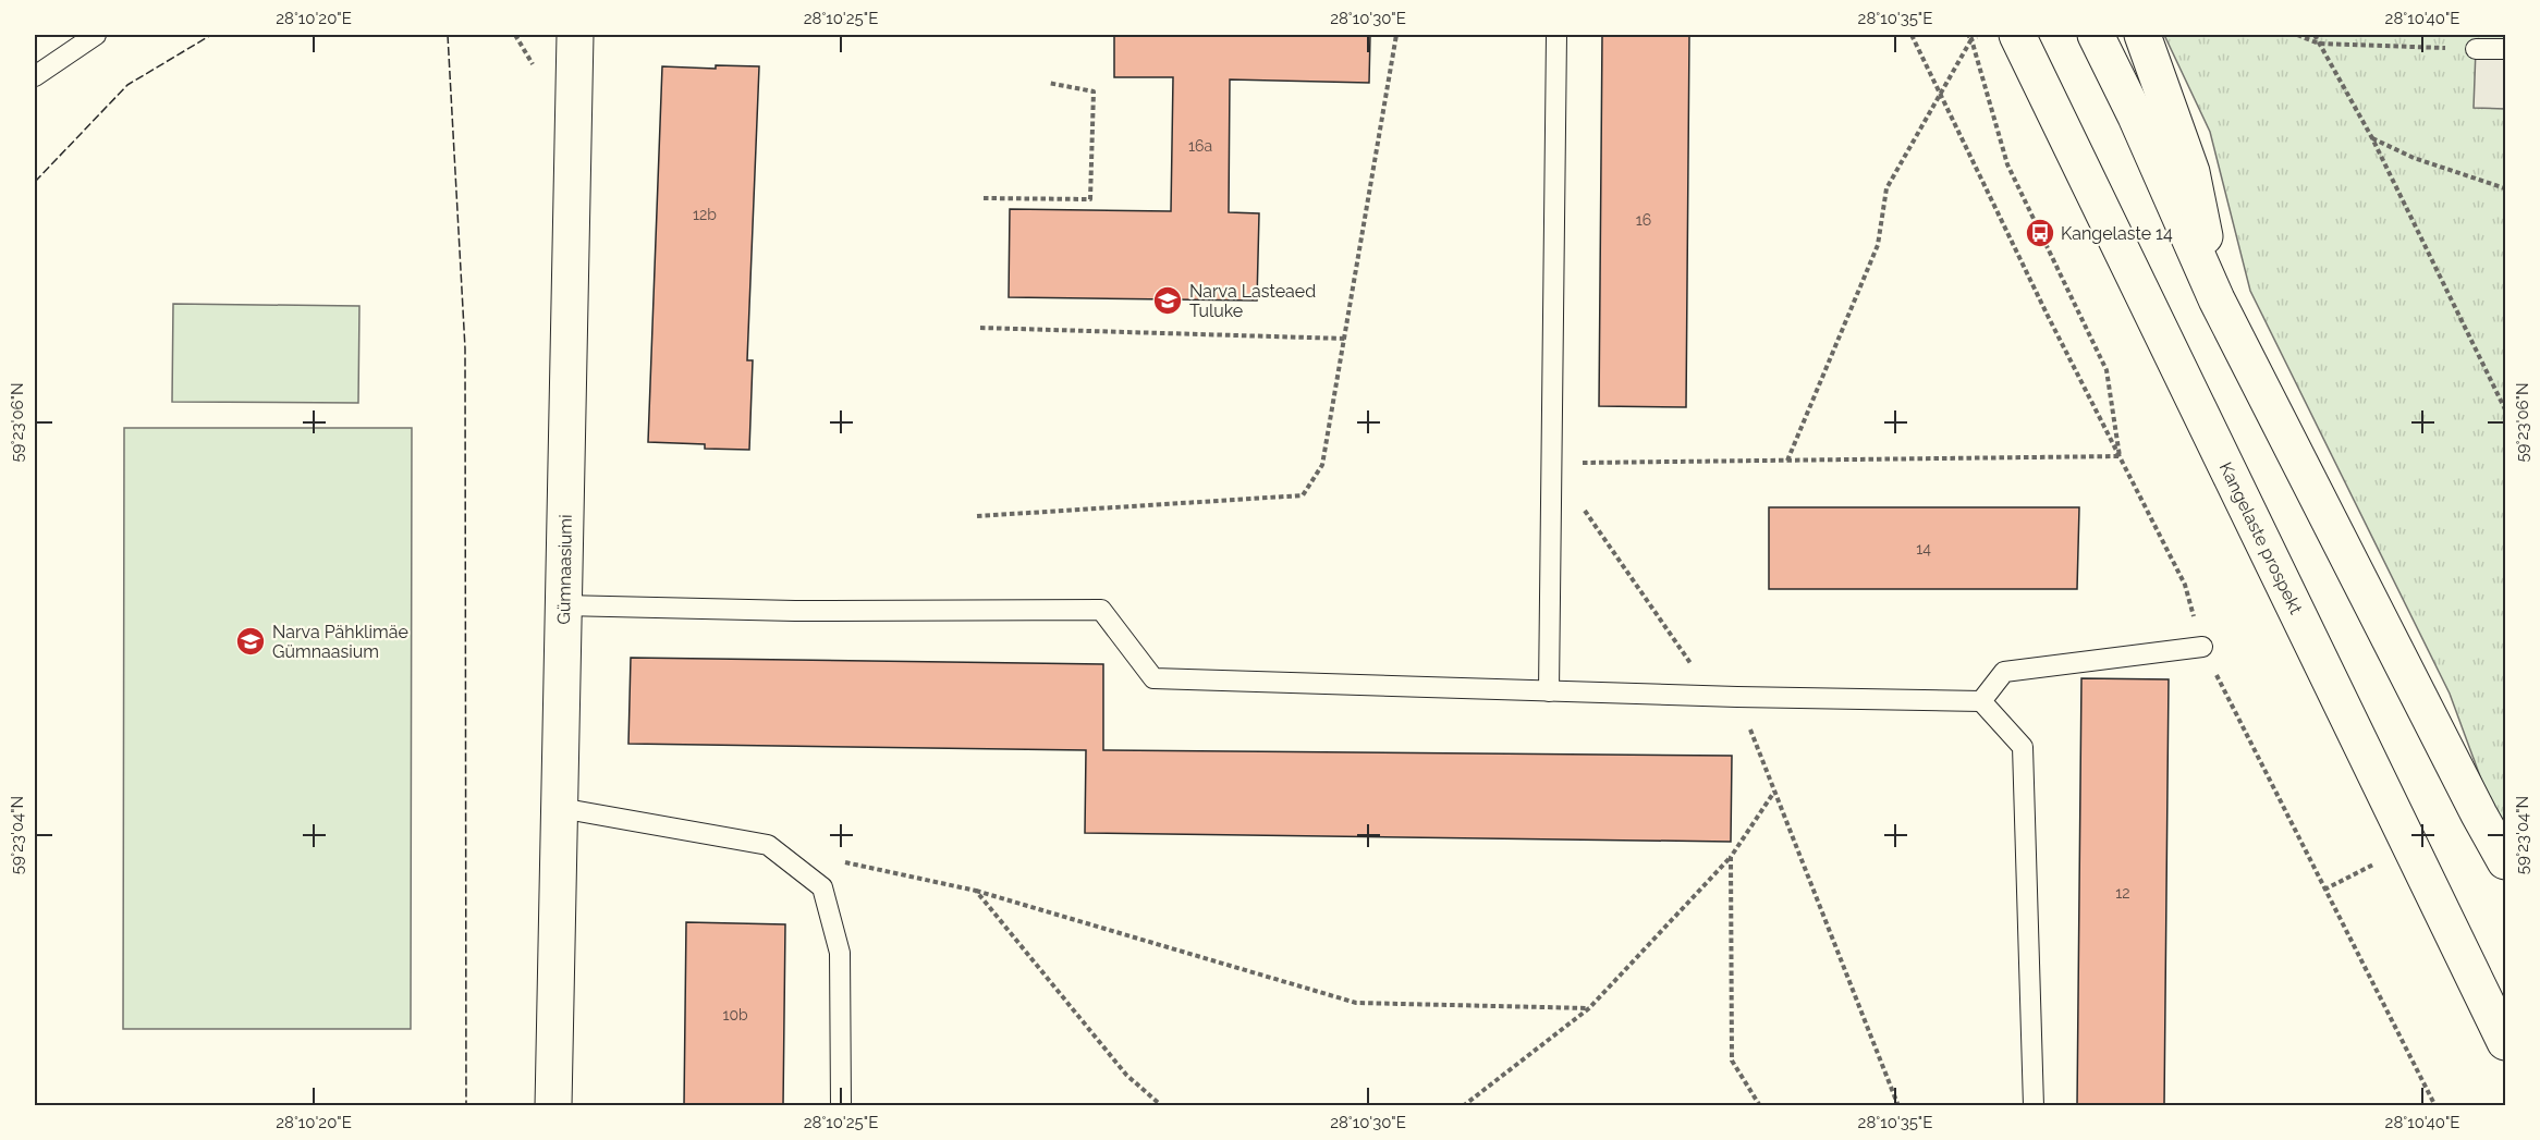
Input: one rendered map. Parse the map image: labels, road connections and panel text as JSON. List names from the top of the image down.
{
  "streets": {
    "main road": ["Kangelaste prospekt", "Gümnaasiumi"]
  },
  "places": {
    "bus stop": ["Kangelaste 14"],
    "school or university": ["Narva Lasteaed Tuluke", "Narva Pähklimäe Gümnaasium"]
  },
  "house_numbers": [
    "16a",
    "12b",
    "16",
    "14",
    "12",
    "10b"
  ],
  "coordinates": [
    "28°10'20\"E",
    "28°10'25\"E",
    "28°10'30\"E",
    "28°10'35\"E",
    "28°10'40\"E",
    "59°23'06\"N",
    "59°23'04\"N"
  ]
}
